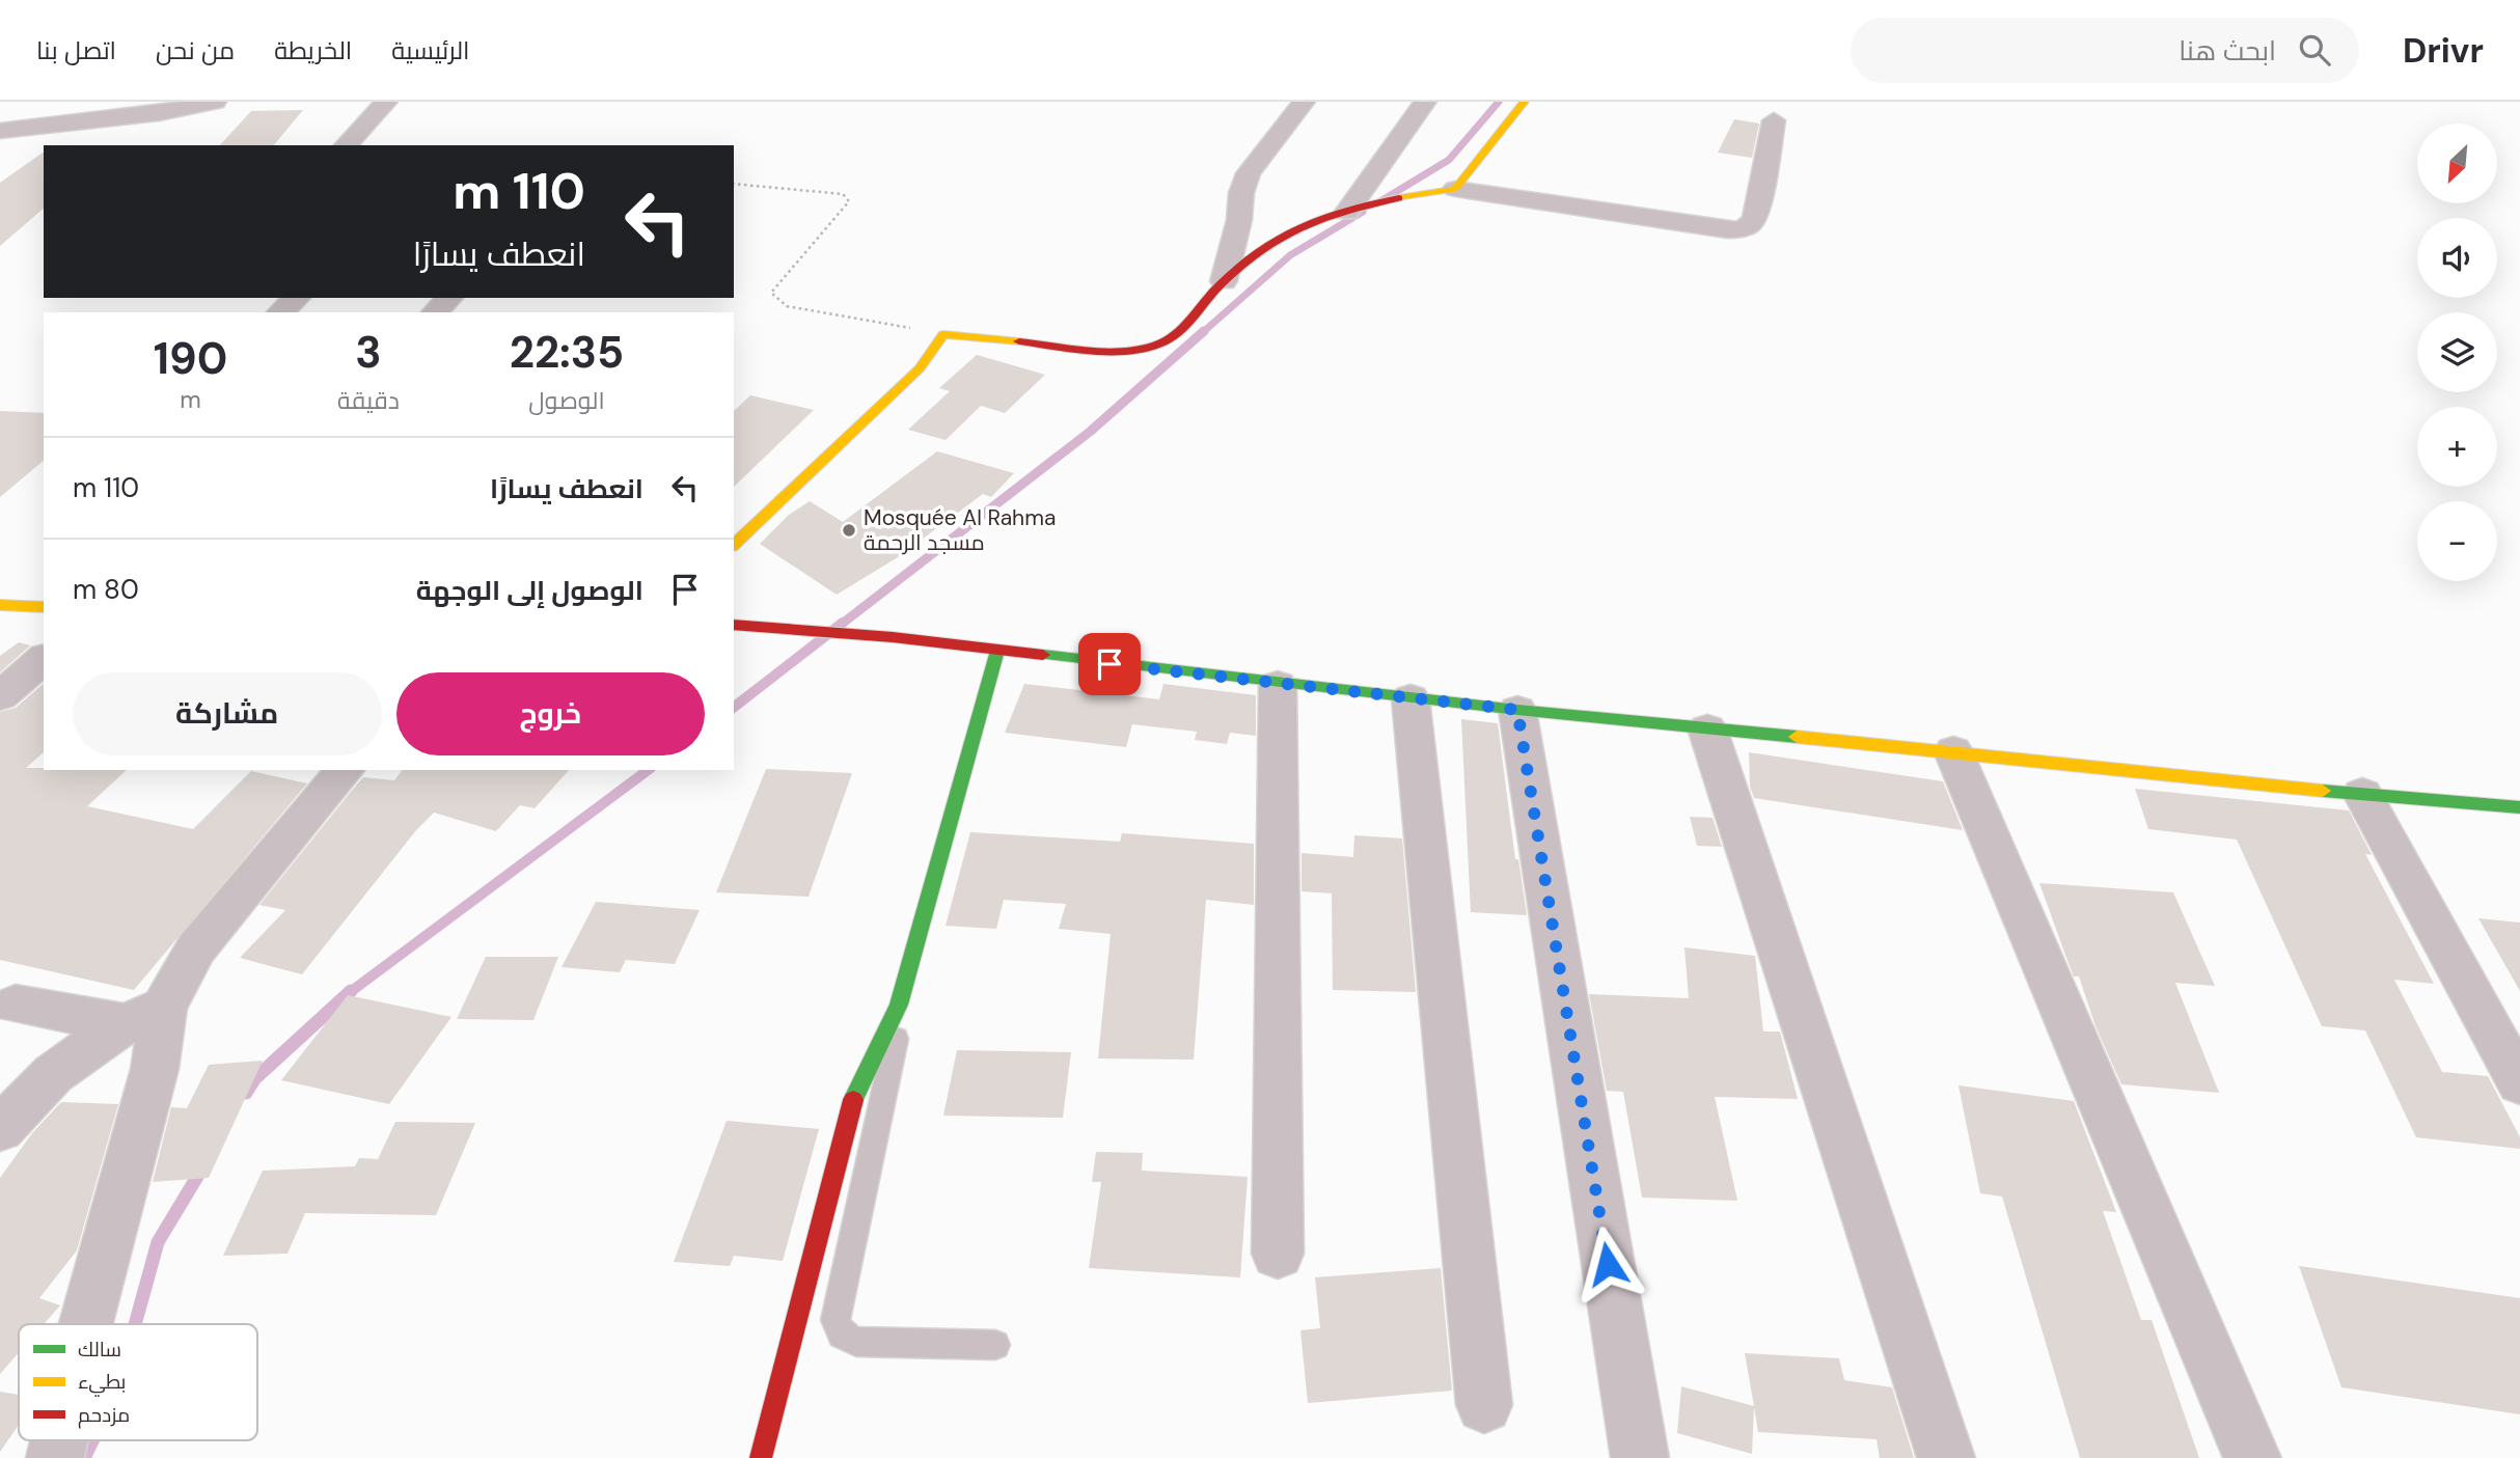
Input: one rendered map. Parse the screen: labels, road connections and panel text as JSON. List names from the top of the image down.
{
  "places": ["Mosquée Al Rahma مسجد الرحمة"],
  "legend": ["سالك", "بطيء", "مزدحم"],
  "north": "bottom left",
  "page": {
    "header": "Drivr",
    "search": "ابحث هنا",
    "nav": [
      "الرئيسية",
      "الخريطة",
      "من نحن",
      "اتصل بنا"
    ],
    "map_buttons": ["+", "−"],
    "turn": ["110 m", "انعطف يسارًا"],
    "eta": [
      "22:35",
      "الوصول",
      "3",
      "دقيقة",
      "190",
      "m"
    ],
    "list": [
      {
        "name": "انعطف يسارًا",
        "value": "110 m"
      },
      {
        "name": "الوصول إلى الوجهة",
        "value": "80 m"
      }
    ],
    "buttons": ["خروج", "مشاركة"]
  }
}
